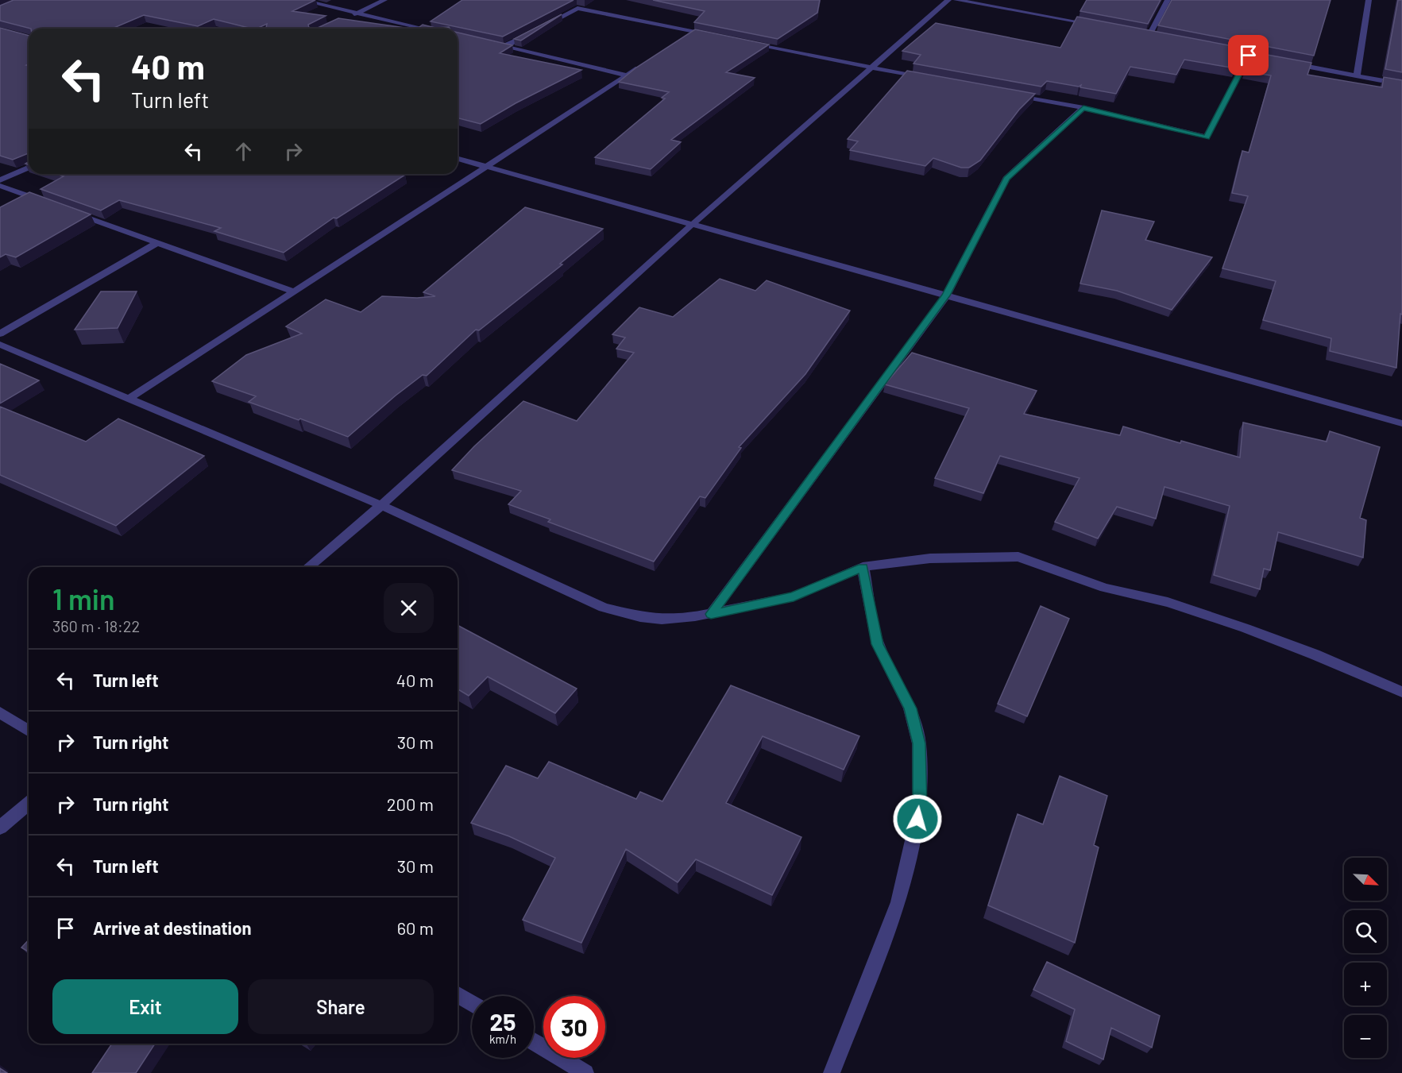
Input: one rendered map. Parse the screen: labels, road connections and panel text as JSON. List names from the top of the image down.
{
  "north": "bottom right",
  "page": {
    "turn": ["40 m", "Turn left"],
    "heading": ["1 min", "360 m · 18:22"],
    "list": [
      {
        "name": "Turn left",
        "value": "40 m"
      },
      {
        "name": "Turn right",
        "value": "30 m"
      },
      {
        "name": "Turn right",
        "value": "200 m"
      },
      {
        "name": "Turn left",
        "value": "30 m"
      },
      {
        "name": "Arrive at destination",
        "value": "60 m"
      }
    ],
    "map_buttons": ["+", "−"],
    "buttons": ["Exit", "Share"],
    "speed": "25 km/h",
    "limit": "30"
  }
}
